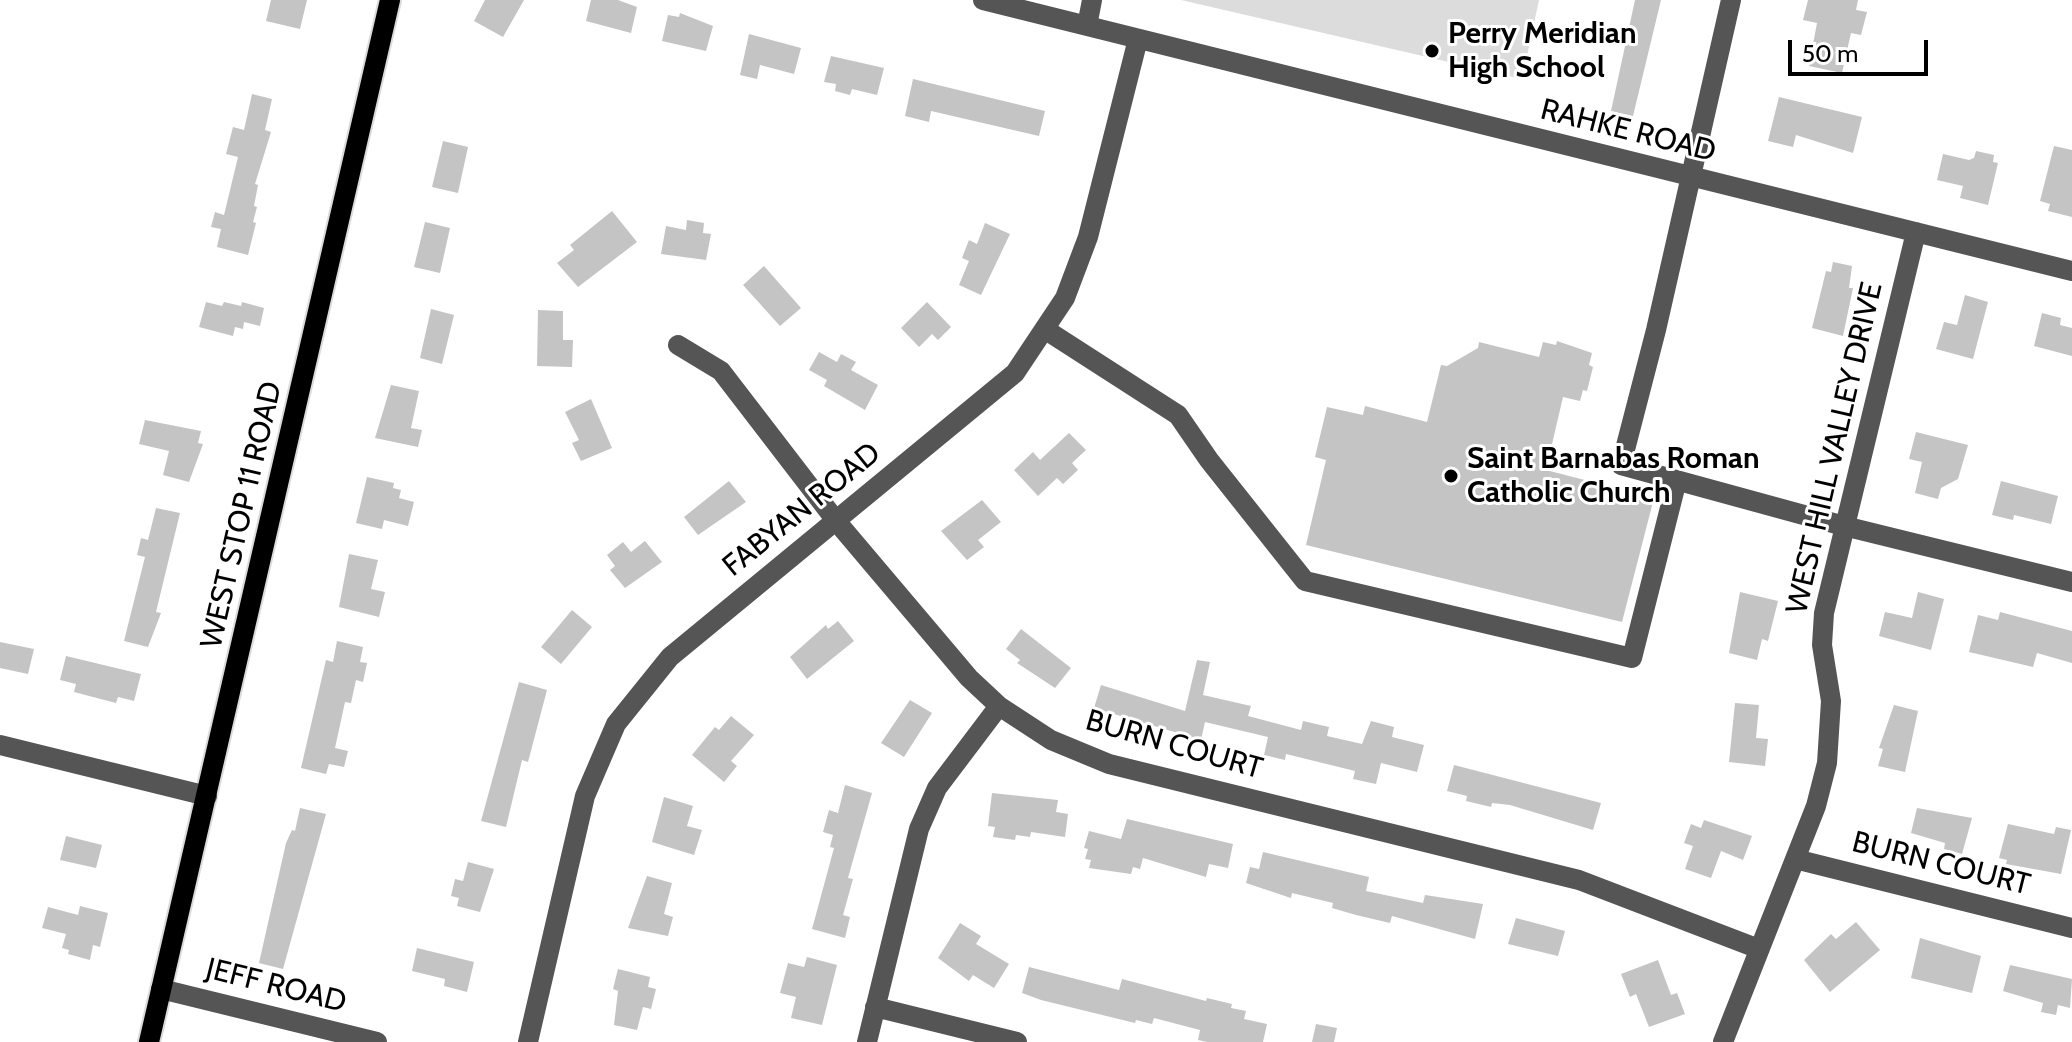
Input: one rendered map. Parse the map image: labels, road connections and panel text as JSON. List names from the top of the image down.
{
  "streets": {
    "main road": ["WEST STOP 11 ROAD"],
    "street": [
      "RAHKE ROAD",
      "WEST HILL VALLEY DRIVE",
      "FABYAN ROAD",
      "BURN COURT",
      "JEFF ROAD"
    ]
  },
  "crossings": [
    ["RAHKE ROAD", "WEST HILL VALLEY DRIVE"],
    ["RAHKE ROAD", "FABYAN ROAD"],
    ["WEST HILL VALLEY DRIVE", "BURN COURT"],
    ["FABYAN ROAD", "BURN COURT"],
    ["WEST STOP 11 ROAD", "JEFF ROAD"]
  ],
  "places": ["Perry Meridian High School", "Saint Barnabas Roman Catholic Church"],
  "scale_bar": "50 m"
}
